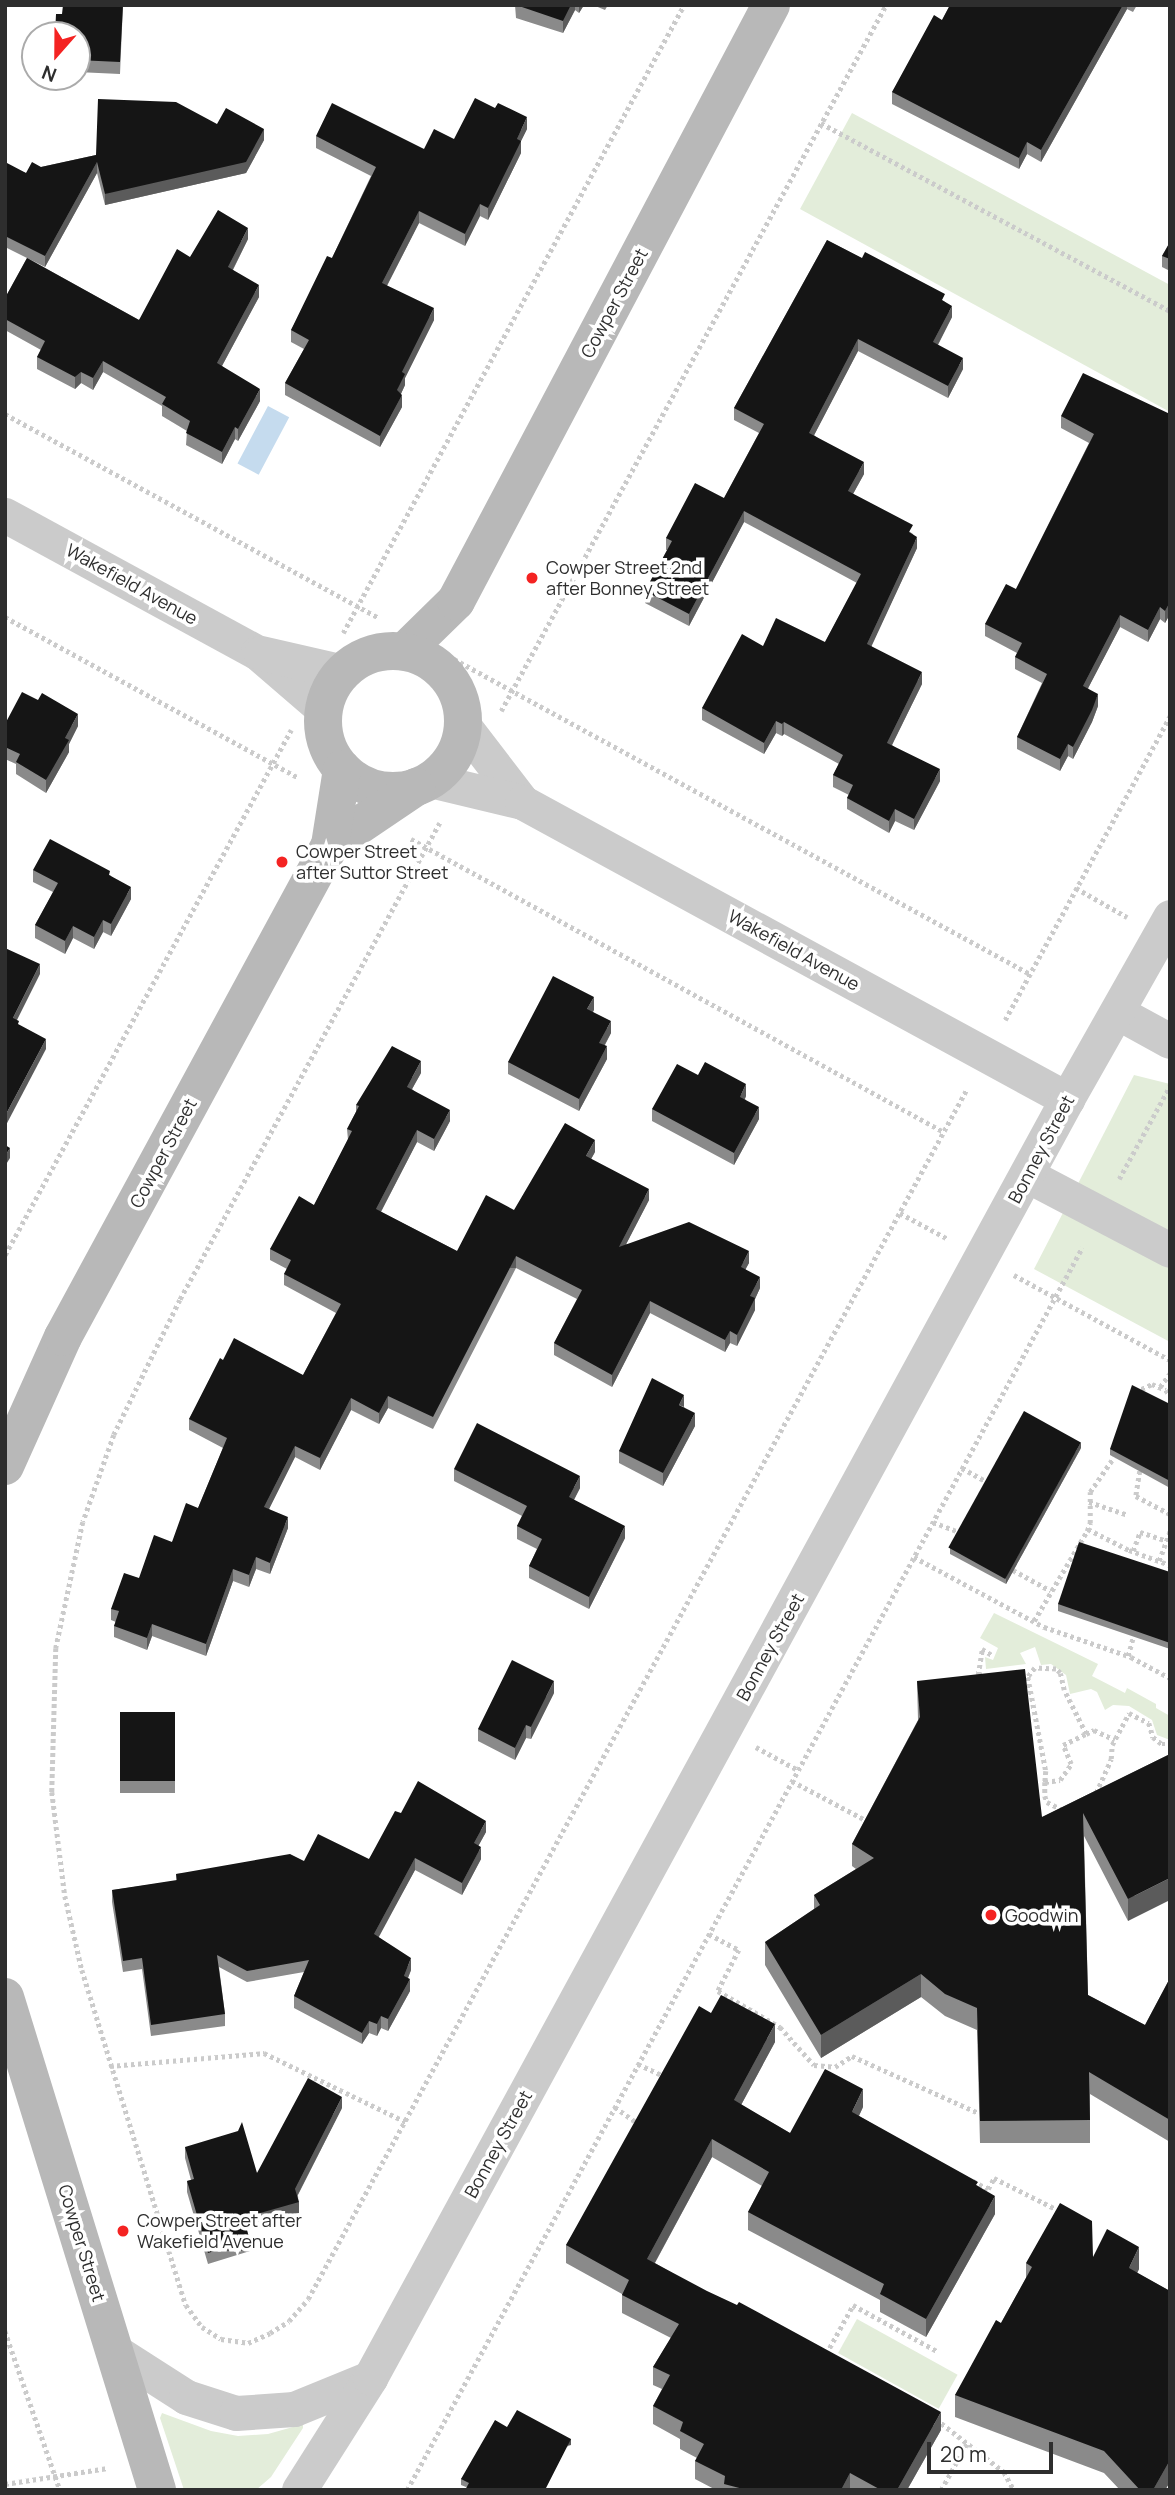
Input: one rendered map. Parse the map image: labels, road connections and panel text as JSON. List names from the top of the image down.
{
  "streets": {
    "street": ["Cowper Street", "Wakefield Avenue", "Bonney Street"]
  },
  "crossings": [
    ["Cowper Street", "Wakefield Avenue"],
    ["Wakefield Avenue", "Bonney Street"]
  ],
  "places": [
    "Cowper Street 2nd after Bonney Street",
    "Cowper Street after Suttor Street",
    "Goodwin",
    "Cowper Street after Wakefield Avenue"
  ],
  "scale_bar": "20 m",
  "north": "bottom"
}
